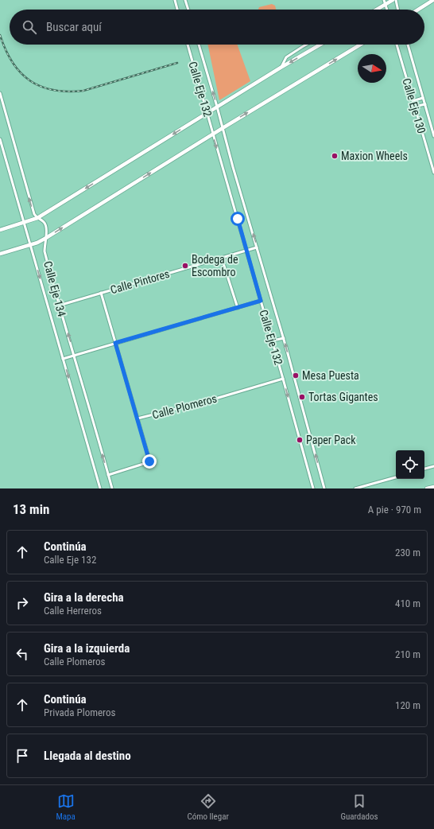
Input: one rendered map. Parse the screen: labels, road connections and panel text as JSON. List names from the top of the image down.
{
  "streets": {
    "street": [
      "Calle Eje 132",
      "Calle Eje 130",
      "Calle Pintores",
      "Calle Eje 134",
      "Calle Plomeros"
    ]
  },
  "crossings": [
    ["Calle Eje 132", "Calle Pintores"],
    ["Calle Eje 132", "Calle Plomeros"],
    ["Calle Pintores", "Calle Eje 134"],
    ["Calle Pintores", "Calle Plomeros"]
  ],
  "places": [
    "Maxion Wheels",
    "Bodega de Escombro",
    "Mesa Puesta",
    "Tortas Gigantes",
    "Paper Pack"
  ],
  "north": "right",
  "page": {
    "search": "Buscar aquí",
    "heading": ["13 min", "A pie · 970 m"],
    "list": [
      ["Continúa", "Calle Eje 132", "230 m"],
      ["Gira a la derecha", "Calle Herreros", "410 m"],
      ["Gira a la izquierda", "Calle Plomeros", "210 m"],
      ["Continúa", "Privada Plomeros", "120 m"],
      "Llegada al destino"
    ],
    "nav": ["Mapa", "Cómo llegar", "Guardados"]
  }
}
